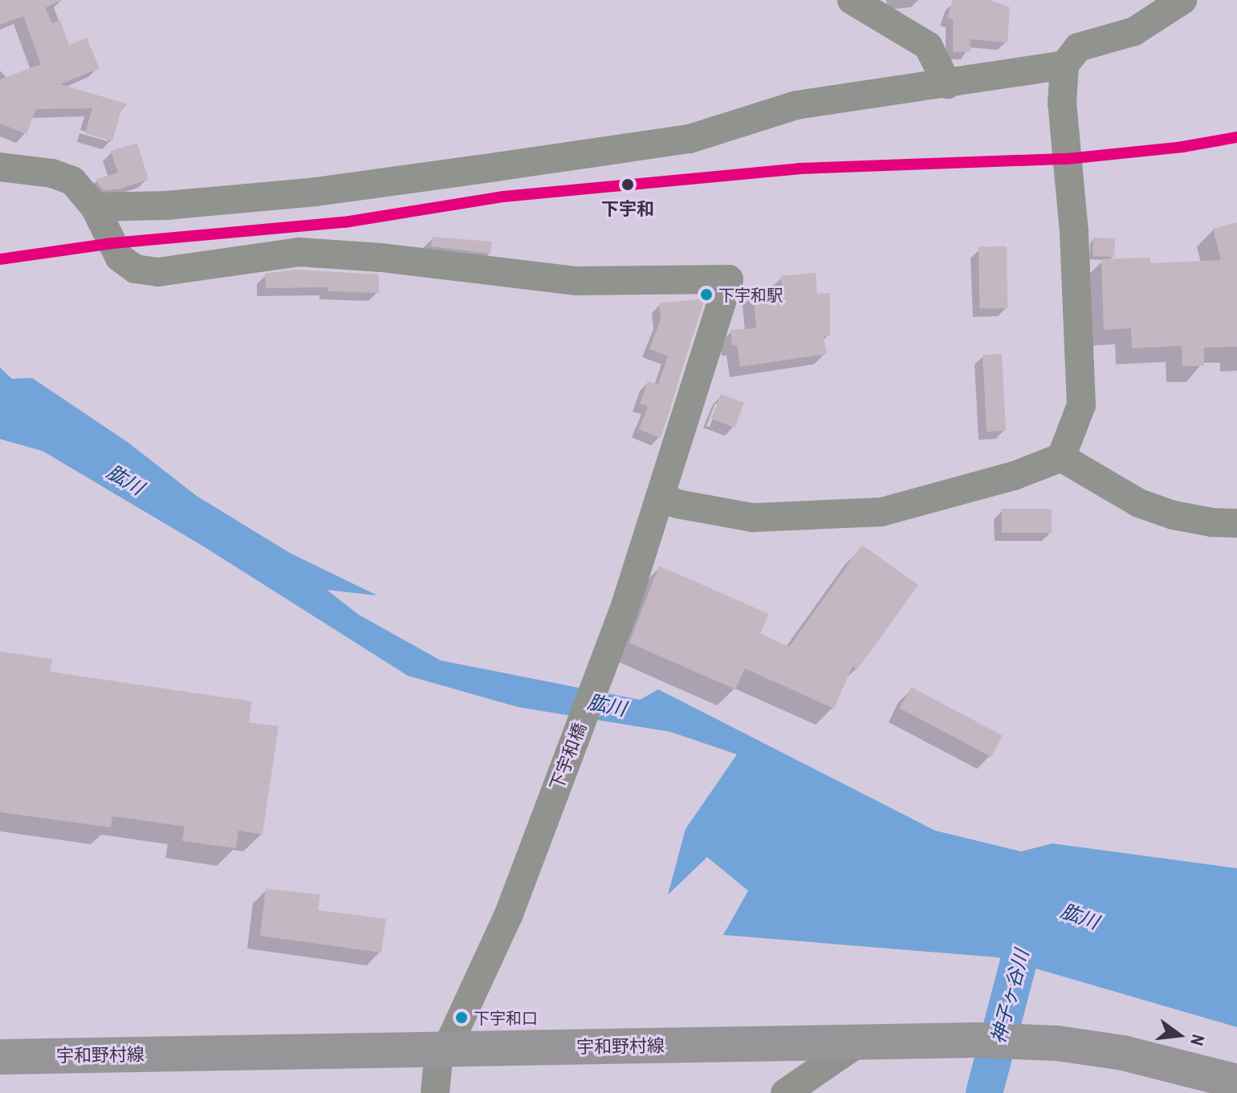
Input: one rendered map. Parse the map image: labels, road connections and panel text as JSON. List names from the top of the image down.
{
  "streets": {
    "main road": ["宇和野村線"],
    "street": ["下宇和橋"]
  },
  "crossings": [
    ["下宇和橋", "宇和野村線"]
  ],
  "water": ["肱川", "神子ヶ谷川"],
  "places": ["下宇和", "下宇和駅", "下宇和口"],
  "north": "right"
}
